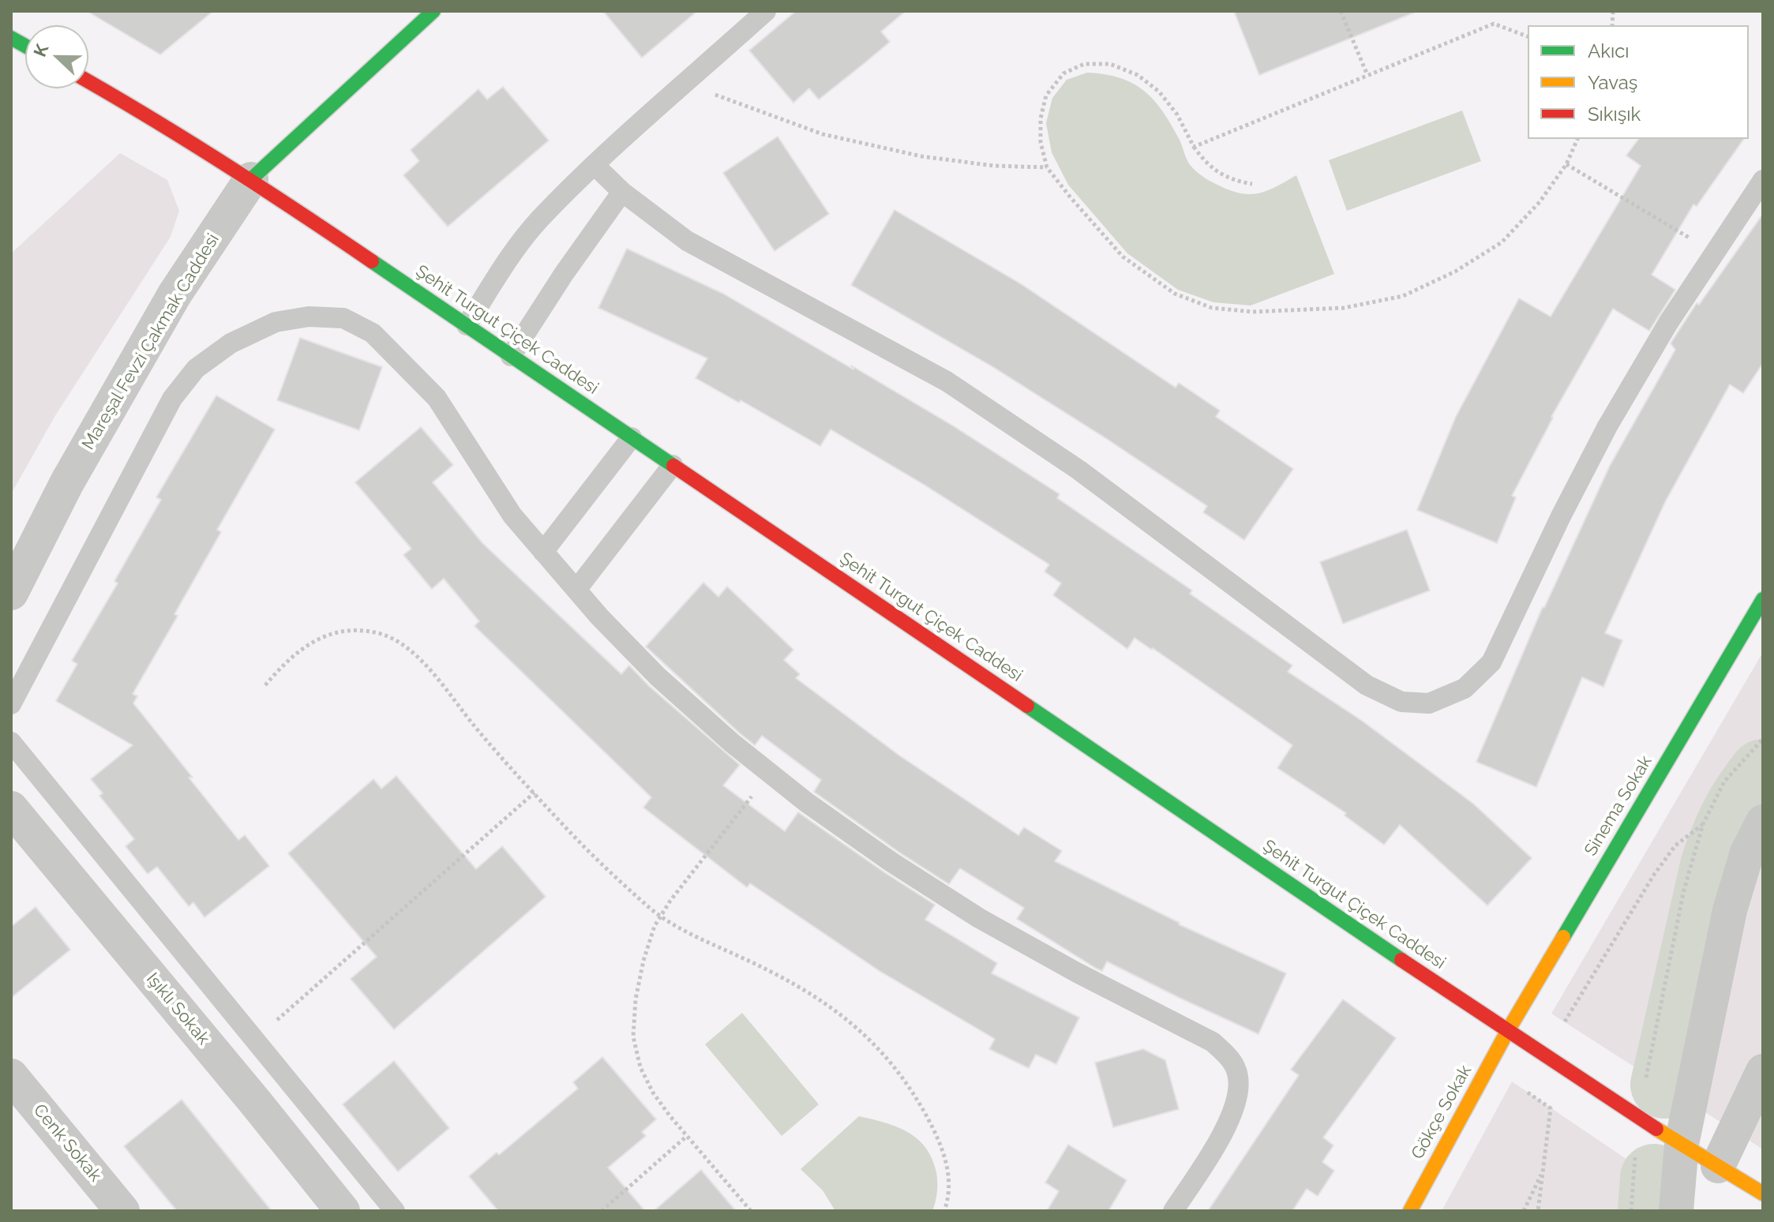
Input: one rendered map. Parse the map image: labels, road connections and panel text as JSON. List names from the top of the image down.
{
  "streets": {
    "street": [
      "Şehit Turgut Çiçek Caddesi",
      "Mareşal Fevzi Çakmak Caddesi",
      "Sinema Sokak",
      "Işıklı Sokak",
      "Gökçe Sokak",
      "Cenk Sokak"
    ]
  },
  "crossings": [
    ["Şehit Turgut Çiçek Caddesi", "Mareşal Fevzi Çakmak Caddesi"],
    ["Şehit Turgut Çiçek Caddesi", "Sinema Sokak"],
    ["Şehit Turgut Çiçek Caddesi", "Gökçe Sokak"],
    ["Sinema Sokak", "Gökçe Sokak"]
  ],
  "legend": ["Akıcı", "Yavaş", "Sıkışık"],
  "north": "left"
}
